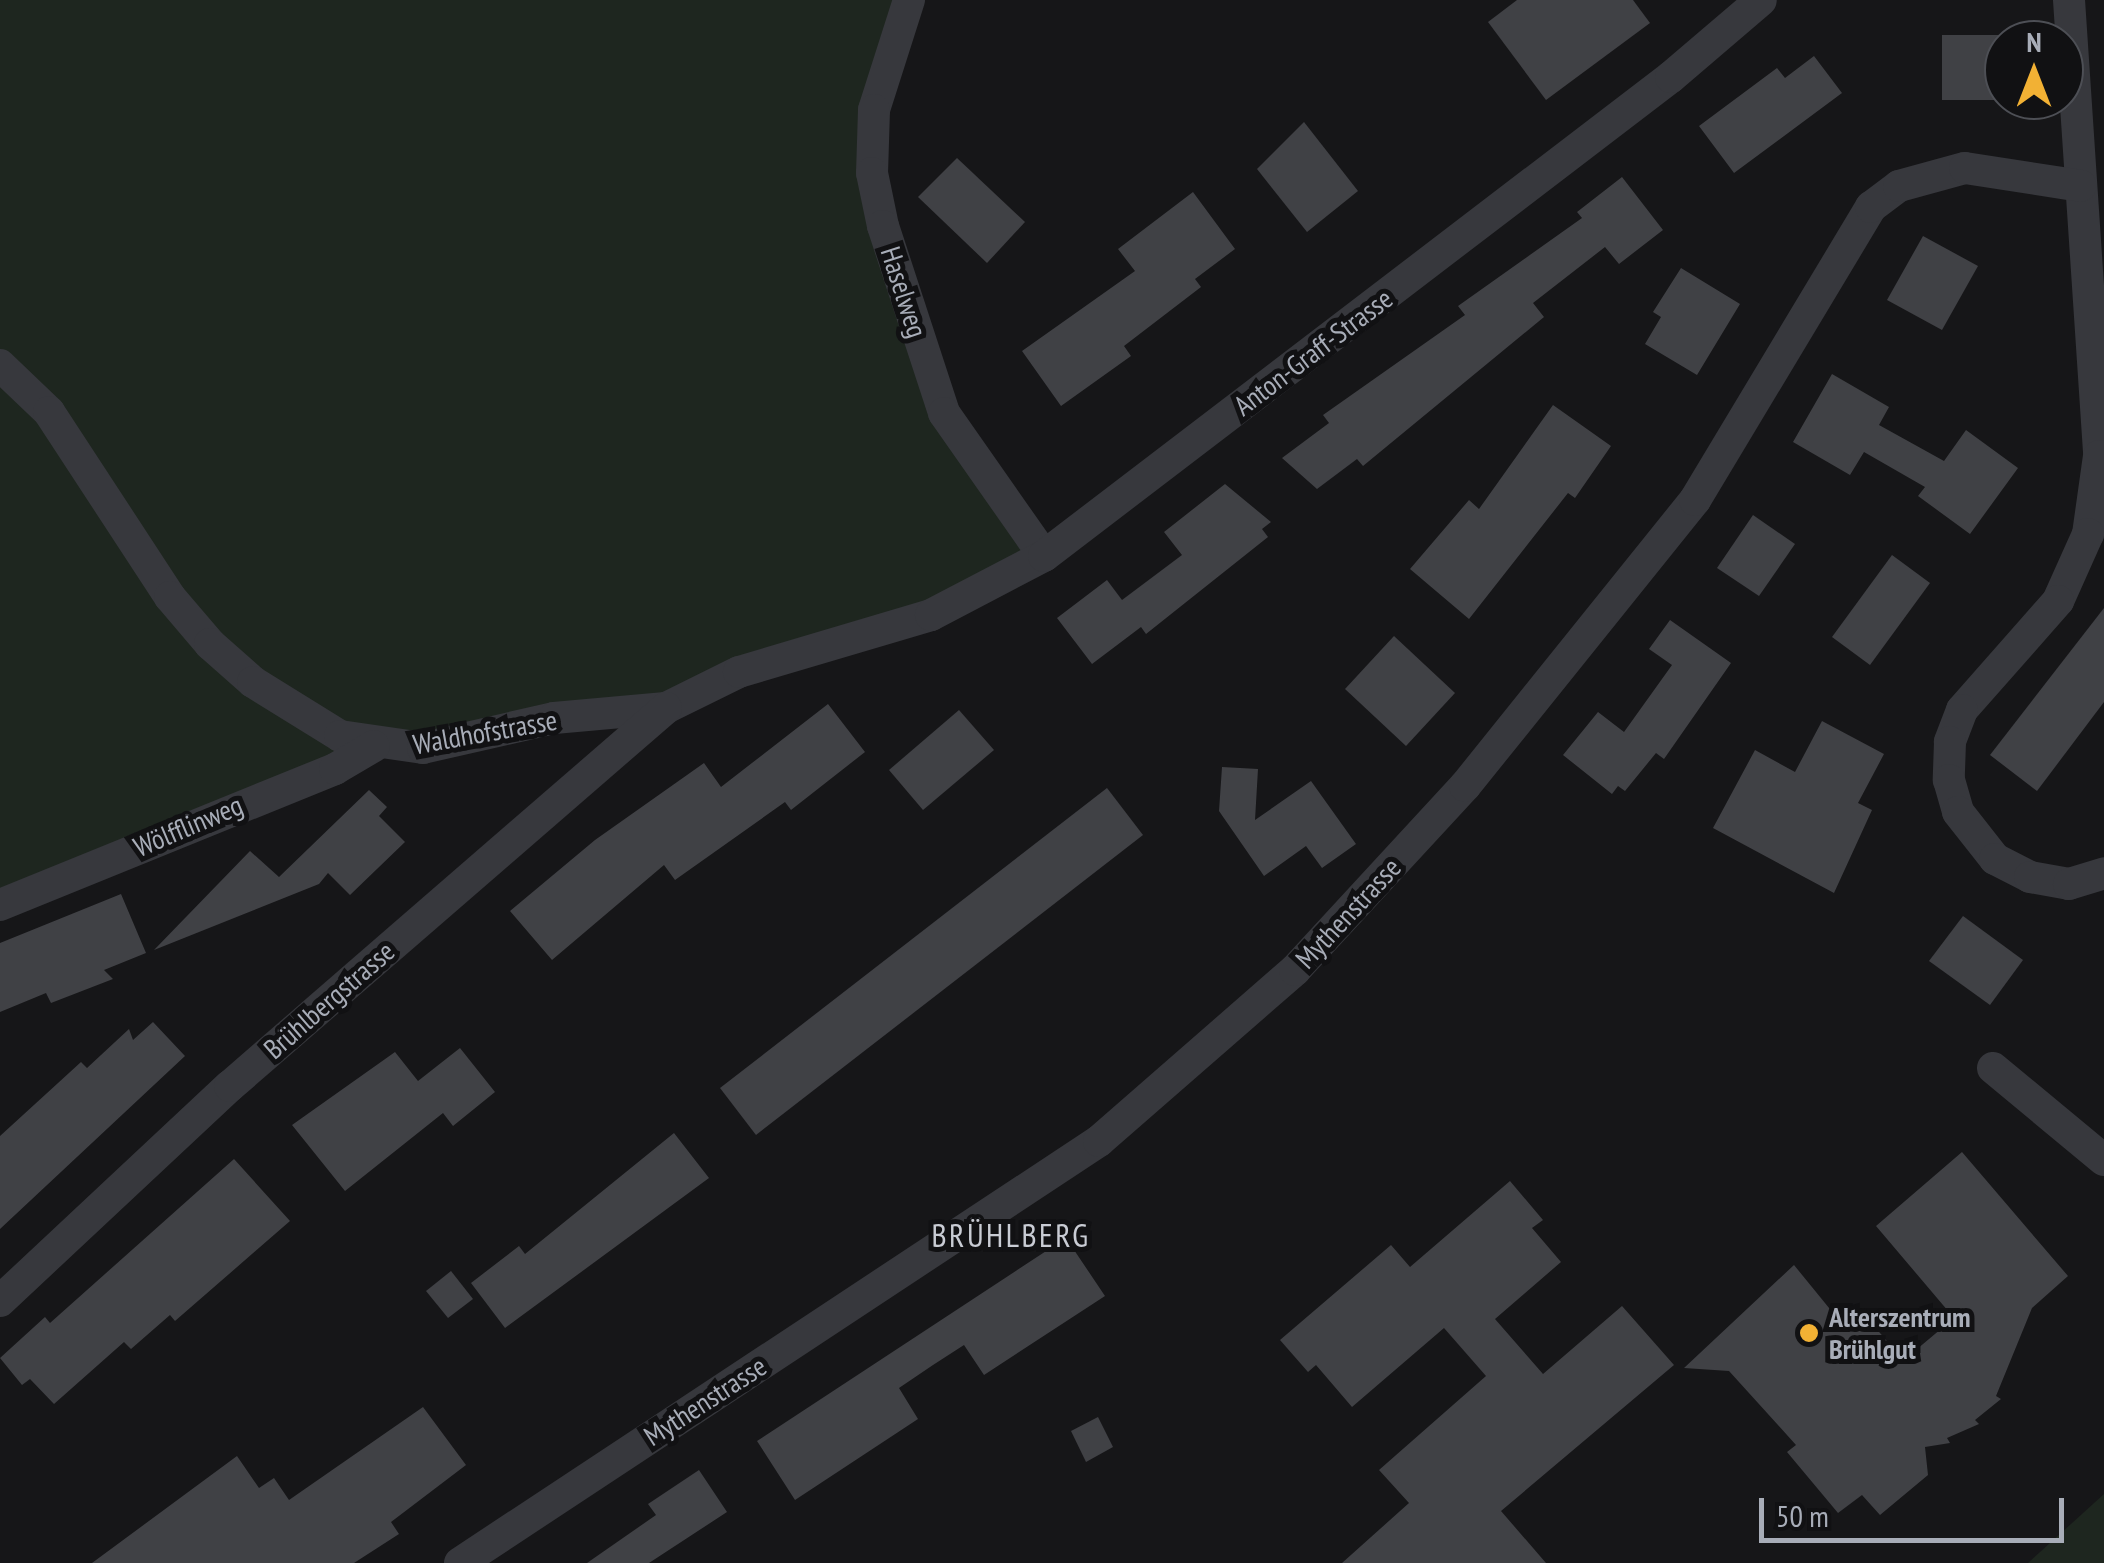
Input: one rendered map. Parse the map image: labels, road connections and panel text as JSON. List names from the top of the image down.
{
  "streets": {
    "street": [
      "Haselweg",
      "Anton-Graff-Strasse",
      "Waldhofstrasse",
      "Wölfflinweg",
      "Mythenstrasse",
      "Brühlbergstrasse"
    ]
  },
  "crossings": [
    ["Haselweg", "Anton-Graff-Strasse"],
    ["Anton-Graff-Strasse", "Waldhofstrasse"],
    ["Waldhofstrasse", "Wölfflinweg"],
    ["Waldhofstrasse", "Brühlbergstrasse"]
  ],
  "districts": ["BRÜHLBERG"],
  "places": ["Alterszentrum Brühlgut"],
  "scale_bar": "50 m",
  "north": "top"
}
